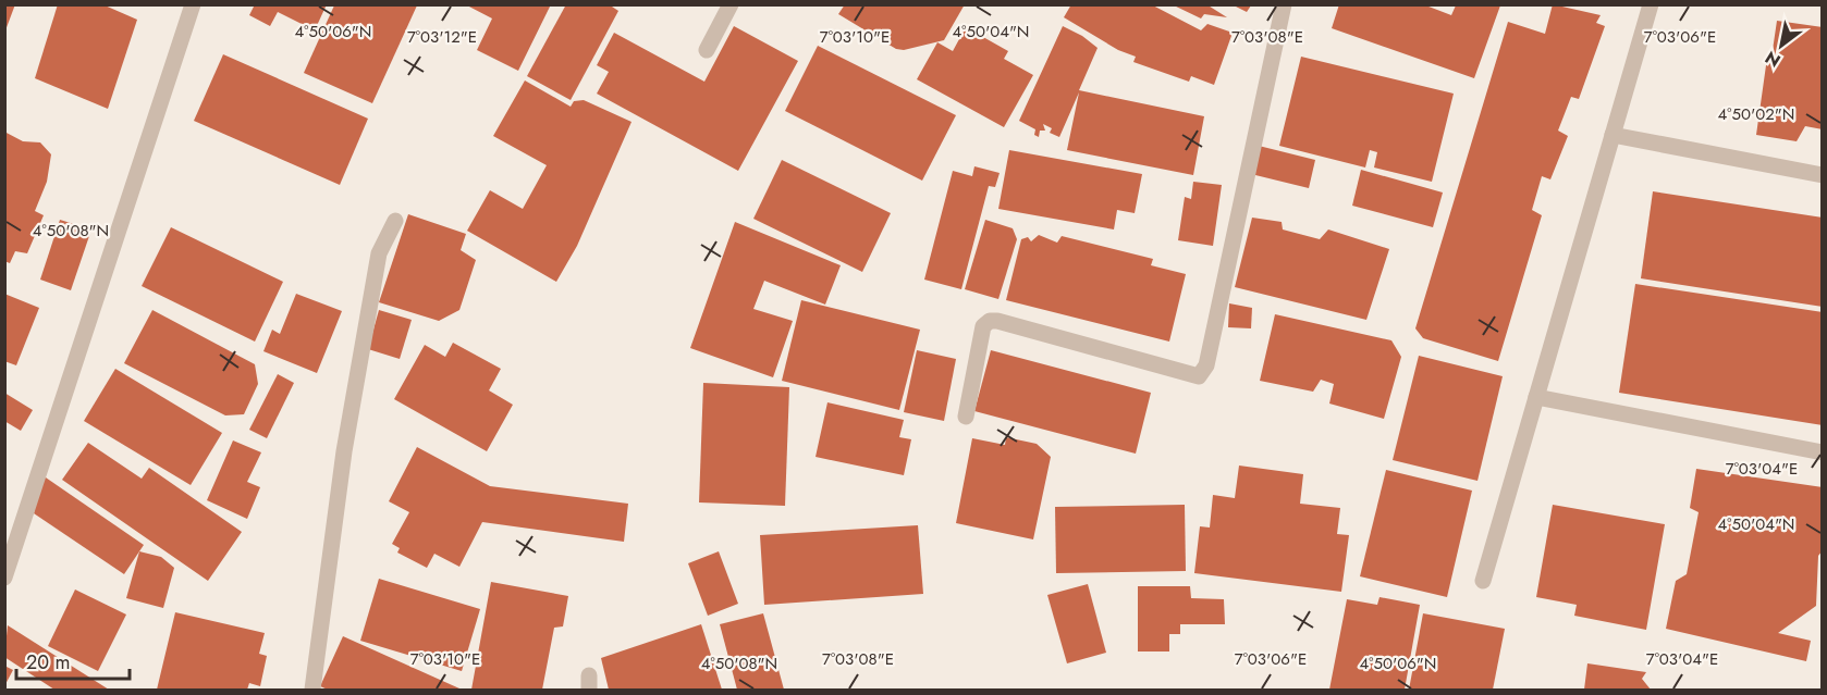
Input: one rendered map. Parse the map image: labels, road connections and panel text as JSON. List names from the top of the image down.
{
  "scale_bar": "20 m",
  "north": "bottom left",
  "coordinates": [
    "4°50'06\"N",
    "4°50'04\"N",
    "7°03'12\"E",
    "7°03'10\"E",
    "7°03'08\"E",
    "7°03'06\"E",
    "4°50'02\"N",
    "4°50'08\"N",
    "7°03'04\"E"
  ]
}
